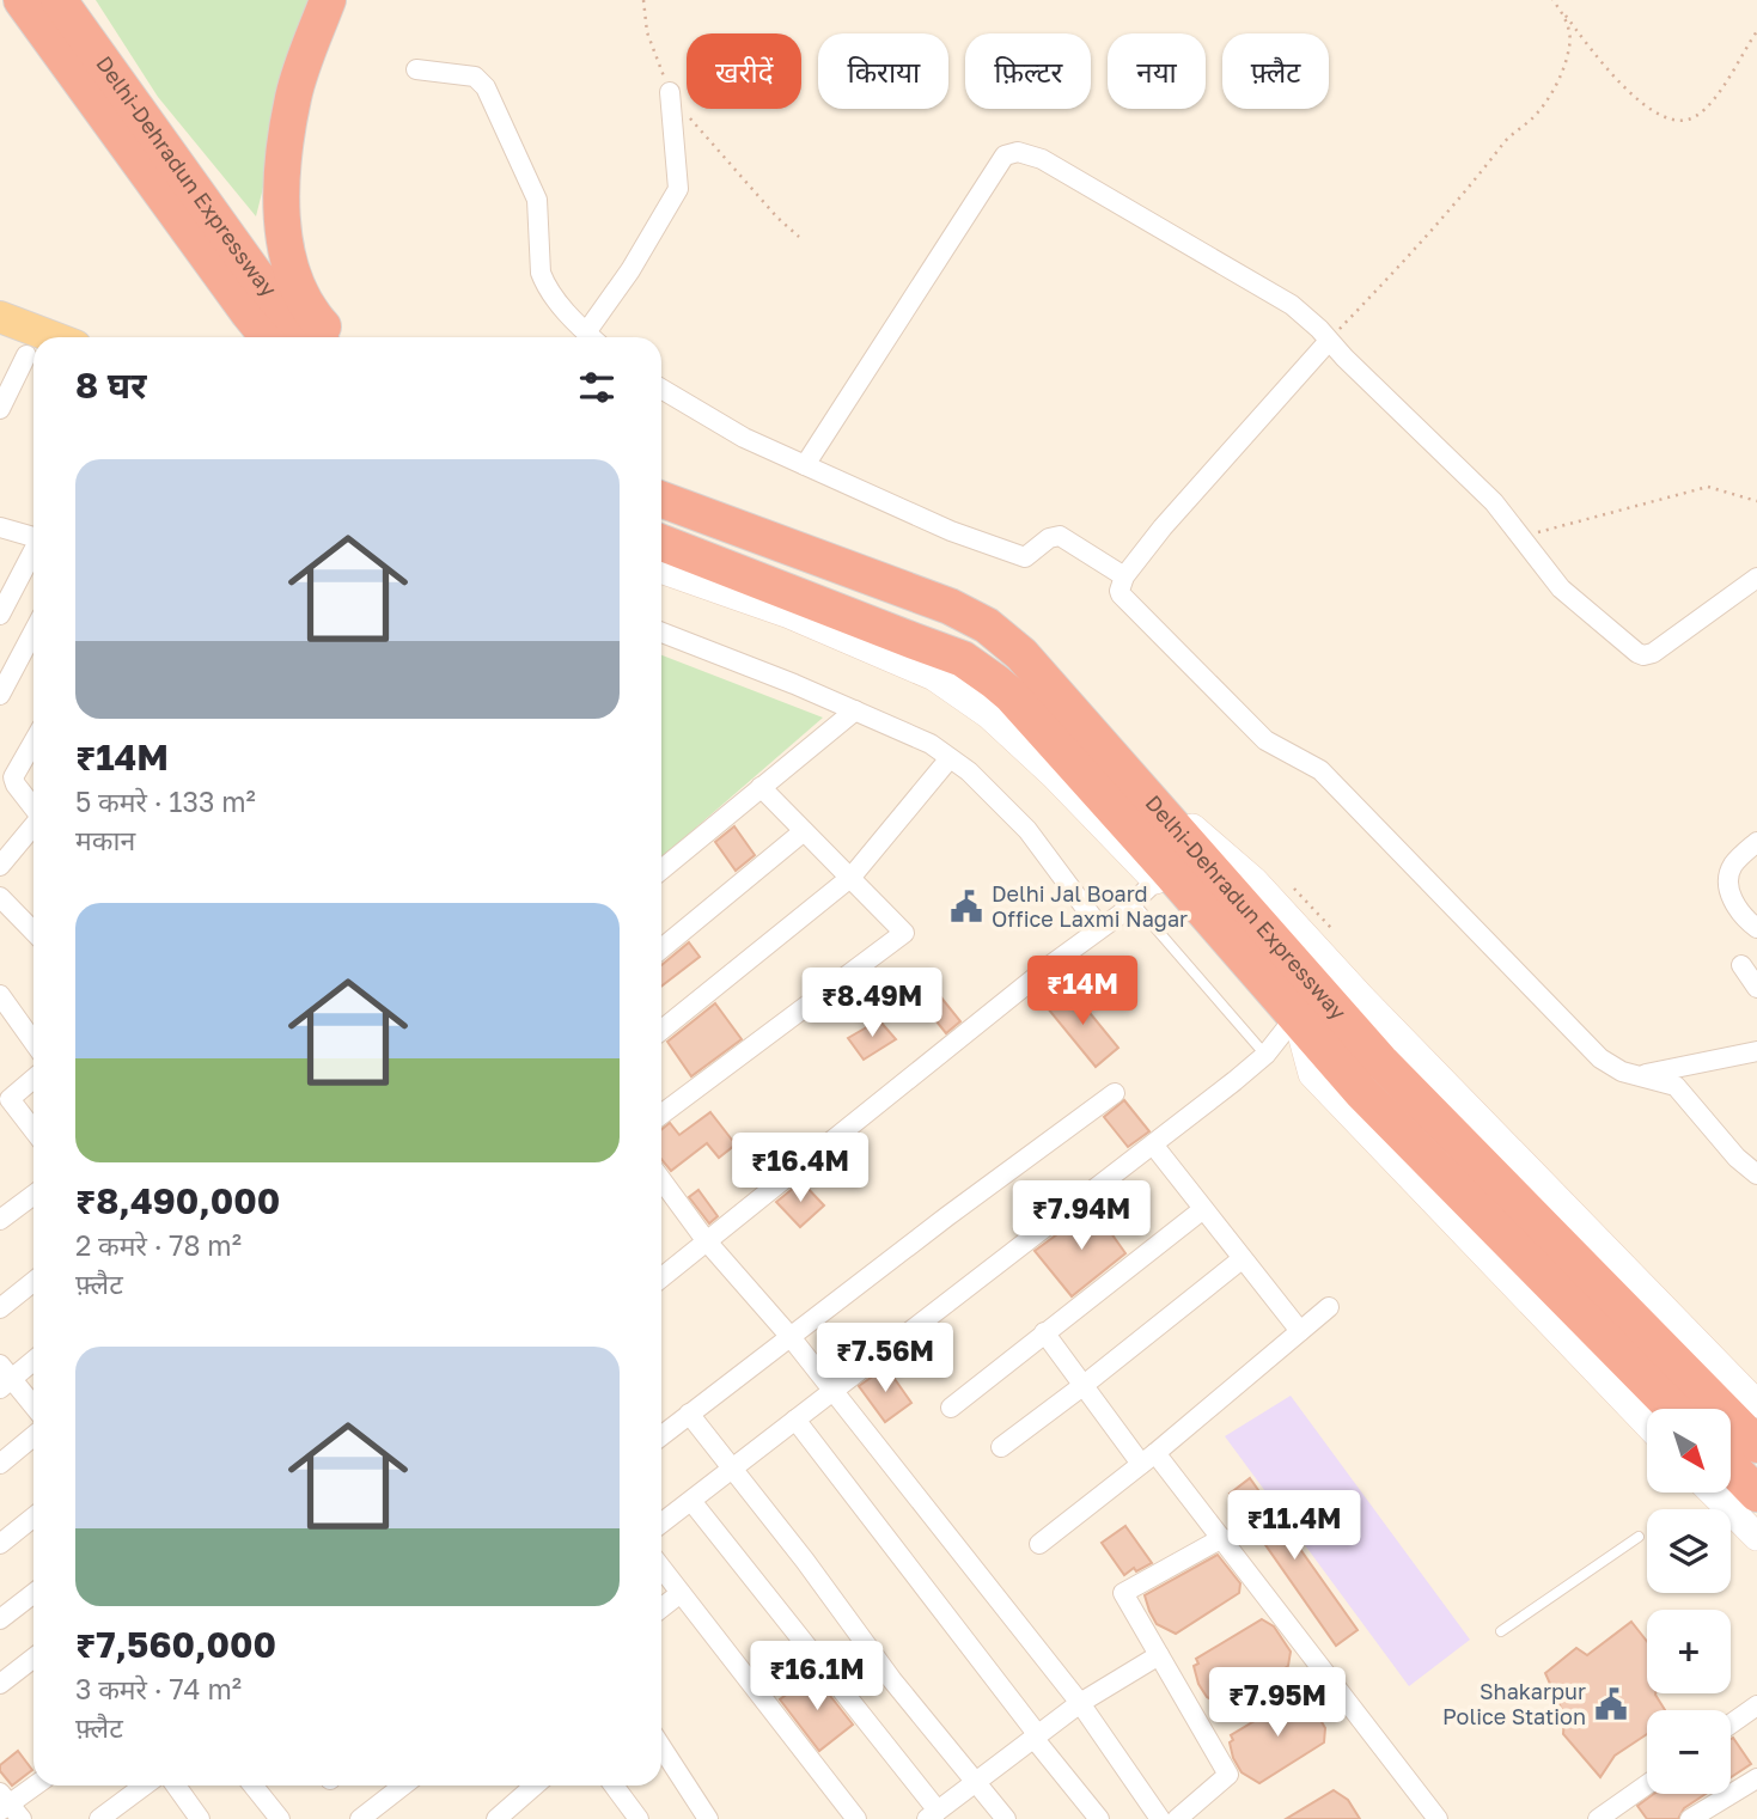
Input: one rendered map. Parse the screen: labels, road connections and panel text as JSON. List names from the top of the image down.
{
  "streets": {
    "highway": ["Delhi-Dehradun Expressway"]
  },
  "places": {
    "public building": ["Delhi Jal Board Office Laxmi Nagar", "Shakarpur Police Station"]
  },
  "north": "bottom right",
  "page": {
    "chip": [
      "खरीदें",
      "किराया",
      "फ़िल्टर",
      "नया",
      "फ़्लैट"
    ],
    "heading": "8 घर",
    "list": [
      {
        "name": "₹14M",
        "note": "5 कमरे · 133 m² · मकान"
      },
      {
        "name": "₹8,490,000",
        "note": "2 कमरे · 78 m² · फ़्लैट"
      },
      {
        "name": "₹7,560,000",
        "note": "3 कमरे · 74 m² · फ़्लैट"
      }
    ],
    "price": [
      "₹14M",
      "₹8.49M",
      "₹16.4M",
      "₹7.94M",
      "₹7.56M",
      "₹11.4M",
      "₹16.1M",
      "₹7.95M"
    ],
    "map_buttons": ["+", "−"]
  }
}
